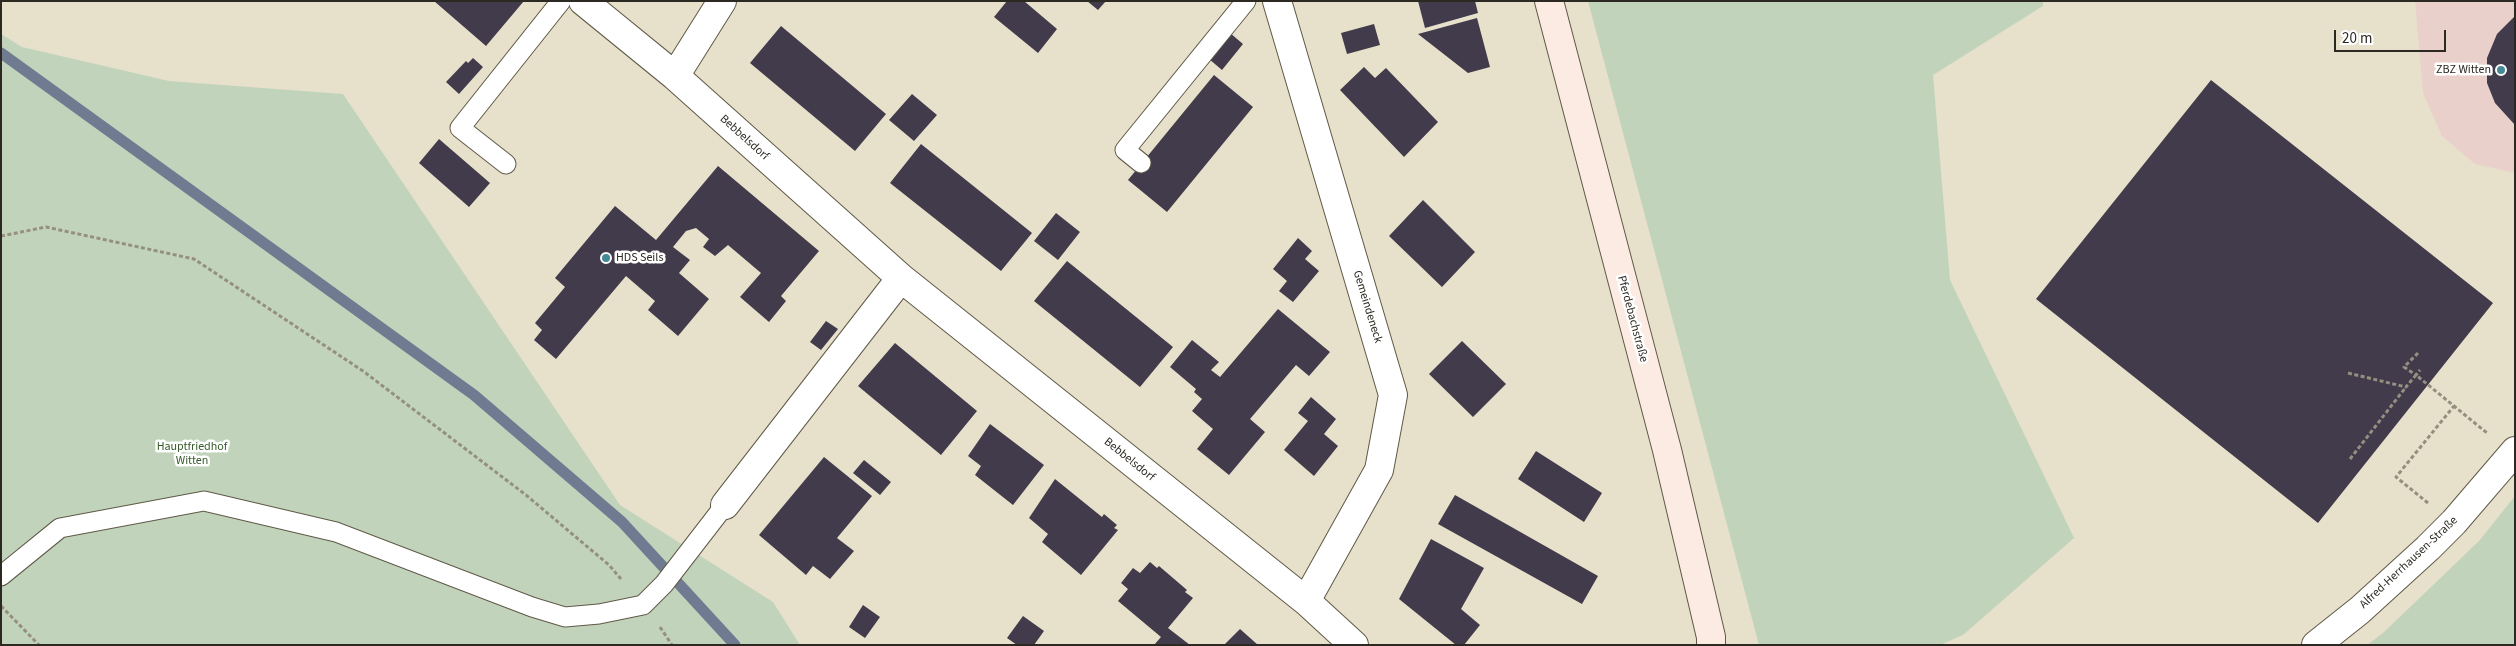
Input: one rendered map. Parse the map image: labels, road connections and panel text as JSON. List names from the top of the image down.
{
  "streets": {
    "main road": ["Pferdebachstraße"],
    "street": ["Bebbelsdorf", "Gemeindeneck", "Alfred-Herrhausen-Straße"]
  },
  "crossings": [
    ["Bebbelsdorf", "Gemeindeneck"]
  ],
  "parks": ["Hauptfriedhof Witten"],
  "places": ["ZBZ Witten", "HDS Seils"],
  "scale_bar": "20 m"
}
